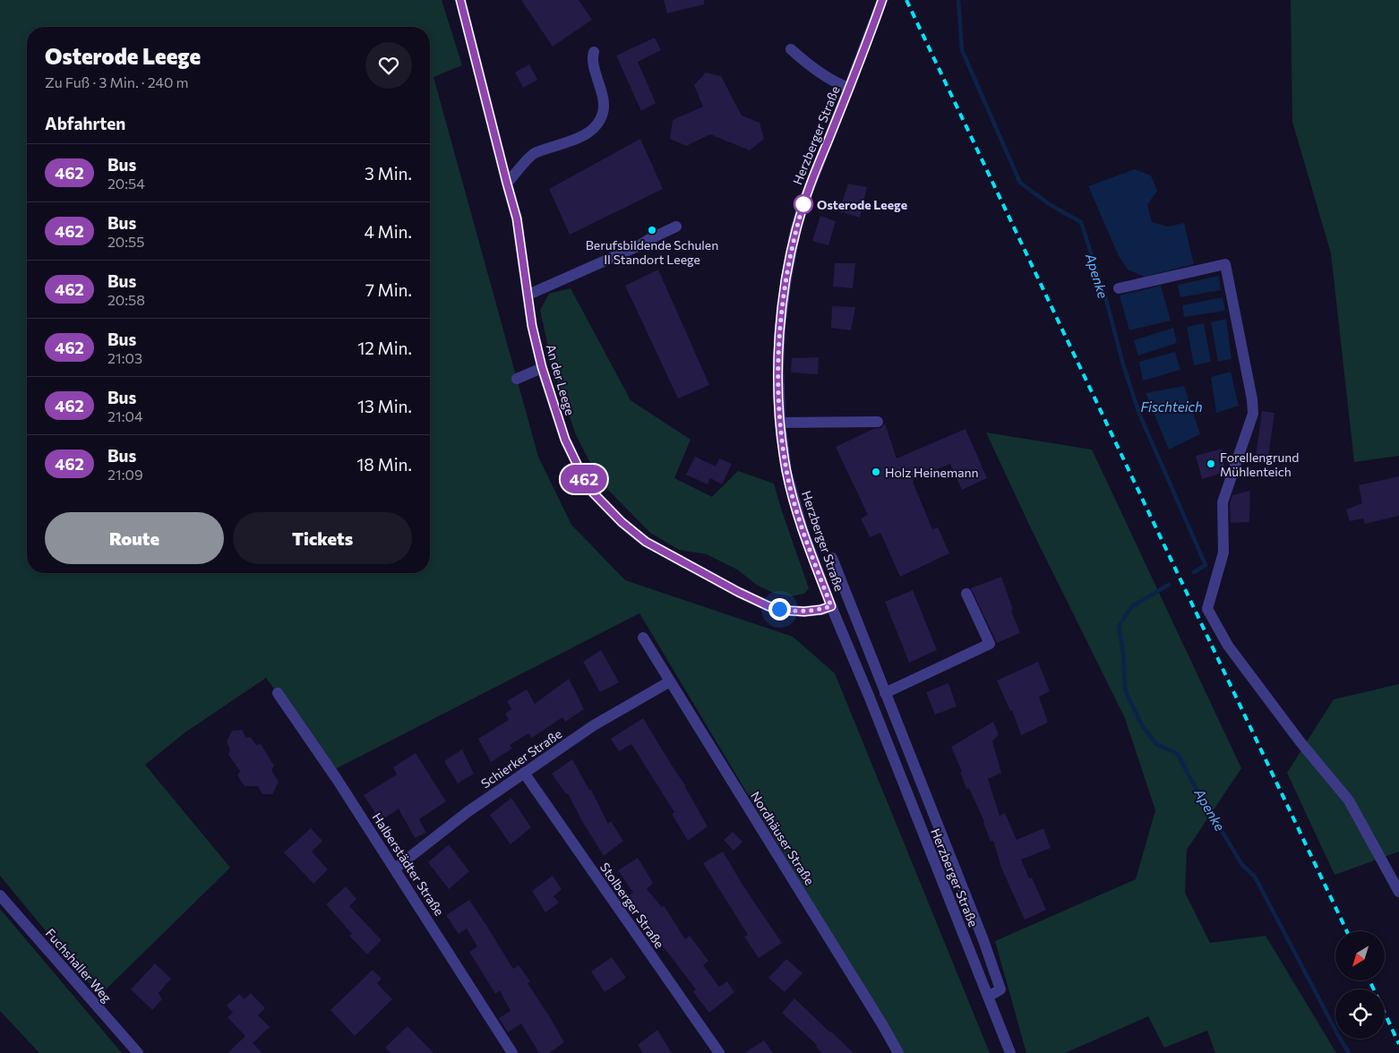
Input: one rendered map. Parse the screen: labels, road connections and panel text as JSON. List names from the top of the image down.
{
  "streets": {
    "street": [
      "Herzberger Straße",
      "An der Leege",
      "Schierker Straße",
      "Nordhäuser Straße",
      "Halberstädter Straße",
      "Stolberger Straße",
      "Fuchshaller Weg"
    ]
  },
  "crossings": [
    ["Herzberger Straße", "An der Leege"],
    ["Schierker Straße", "Nordhäuser Straße"],
    ["Schierker Straße", "Halberstädter Straße"],
    ["Schierker Straße", "Stolberger Straße"]
  ],
  "water": ["Apenke", "Fischteich"],
  "places": [
    "Osterode Leege",
    "Berufsbildende Schulen II Standort Leege",
    "Forellengrund Mühlenteich",
    "Holz Heinemann"
  ],
  "lines": ["bus line 462"],
  "north": "bottom left",
  "page": {
    "on_map": "462",
    "heading": [
      ["Osterode Leege", "Zu Fuß · 3 Min. · 240 m"],
      "Abfahrten"
    ],
    "list": [
      {
        "mark": "462",
        "name": "Bus",
        "note": "20:54",
        "value": "3 Min."
      },
      {
        "mark": "462",
        "name": "Bus",
        "note": "20:55",
        "value": "4 Min."
      },
      {
        "mark": "462",
        "name": "Bus",
        "note": "20:58",
        "value": "7 Min."
      },
      {
        "mark": "462",
        "name": "Bus",
        "note": "21:03",
        "value": "12 Min."
      },
      {
        "mark": "462",
        "name": "Bus",
        "note": "21:04",
        "value": "13 Min."
      },
      {
        "mark": "462",
        "name": "Bus",
        "note": "21:09",
        "value": "18 Min."
      }
    ],
    "buttons": ["Route", "Tickets"]
  }
}
